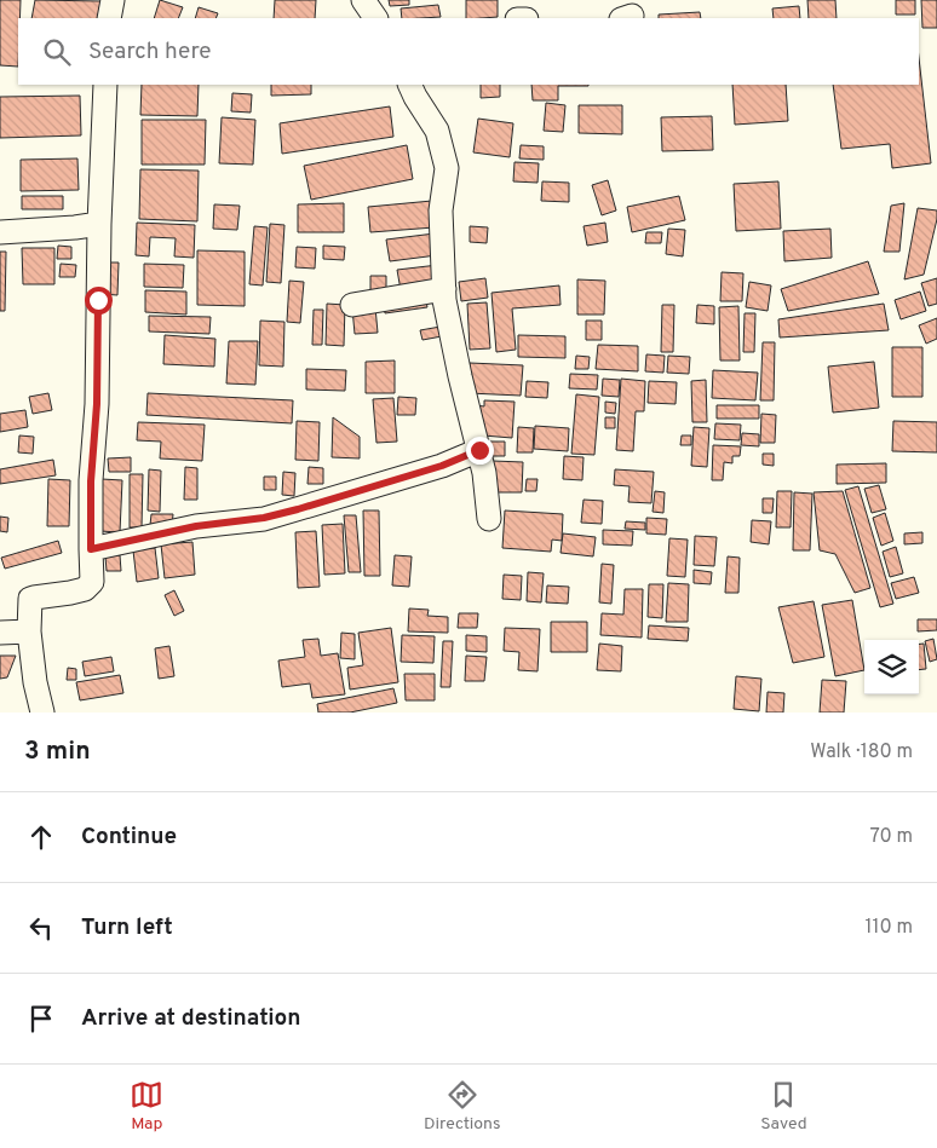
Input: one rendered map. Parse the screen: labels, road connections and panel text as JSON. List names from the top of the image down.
{
  "page": {
    "search": "Search here",
    "heading": ["3 min", "Walk · 180 m"],
    "list": [
      ["Continue", "70 m"],
      ["Turn left", "110 m"],
      "Arrive at destination"
    ],
    "nav": ["Map", "Directions", "Saved"]
  }
}
